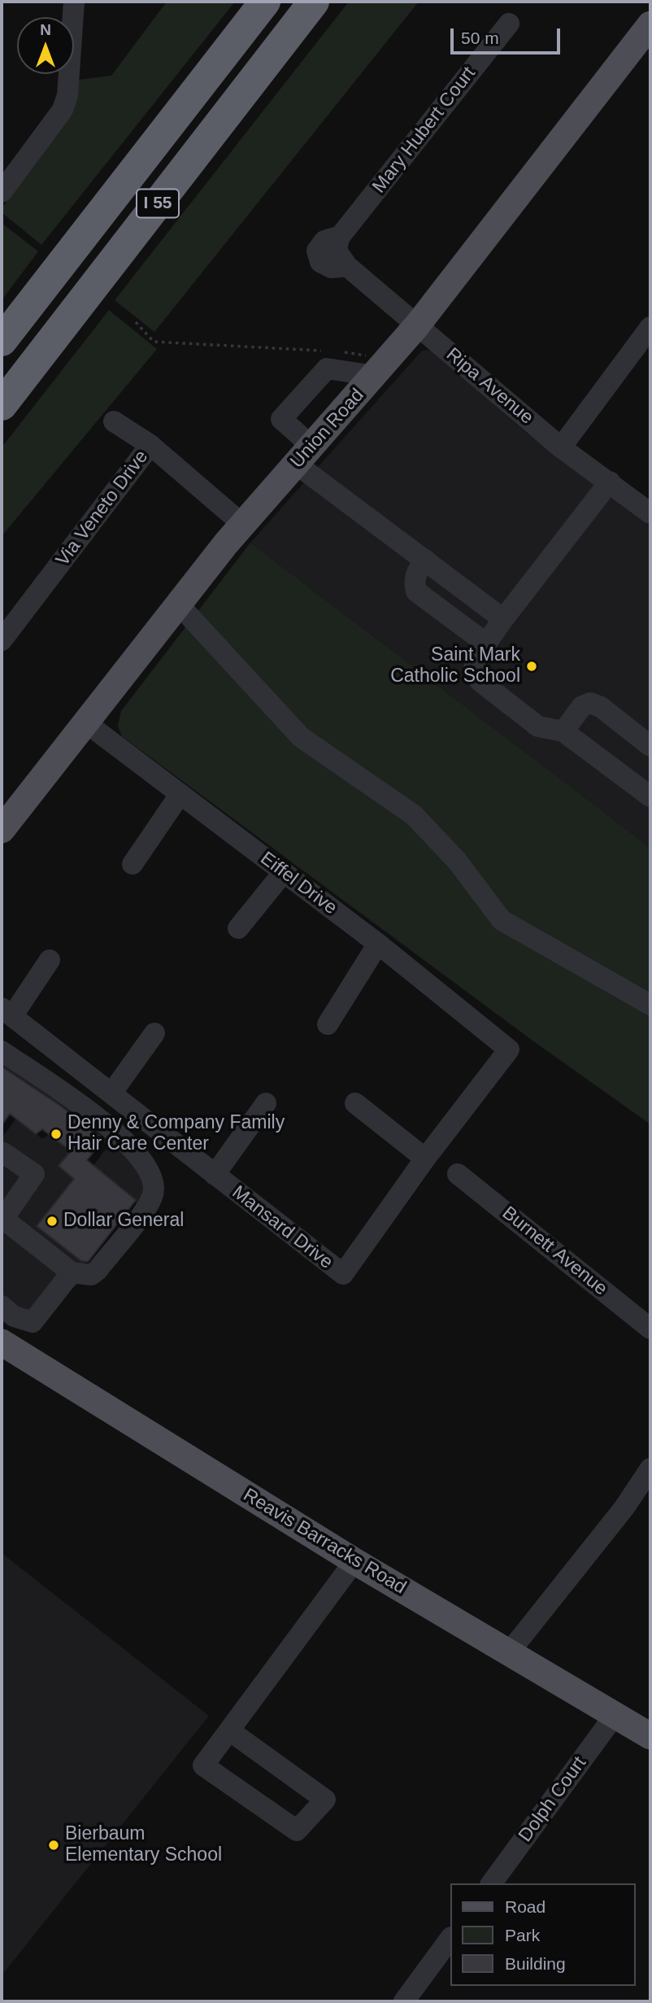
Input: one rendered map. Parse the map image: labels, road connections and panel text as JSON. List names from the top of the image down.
{
  "streets": {
    "highway": ["I 55"],
    "main road": ["Union Road", "Reavis Barracks Road"],
    "street": [
      "Mary Hubert Court",
      "Ripa Avenue",
      "Via Veneto Drive",
      "Eiffel Drive",
      "Mansard Drive",
      "Burnett Avenue",
      "Dolph Court"
    ]
  },
  "crossings": [
    ["Mary Hubert Court", "Ripa Avenue"],
    ["Ripa Avenue", "Union Road"],
    ["Union Road", "Via Veneto Drive"],
    ["Union Road", "Eiffel Drive"],
    ["Eiffel Drive", "Mansard Drive"],
    ["Reavis Barracks Road", "Dolph Court"]
  ],
  "places": [
    "Saint Mark Catholic School",
    "Denny & Company Family Hair Care Center",
    "Dollar General",
    "Bierbaum Elementary School"
  ],
  "legend": ["Road", "Park", "Building"],
  "scale_bar": "50 m",
  "north": "top"
}
